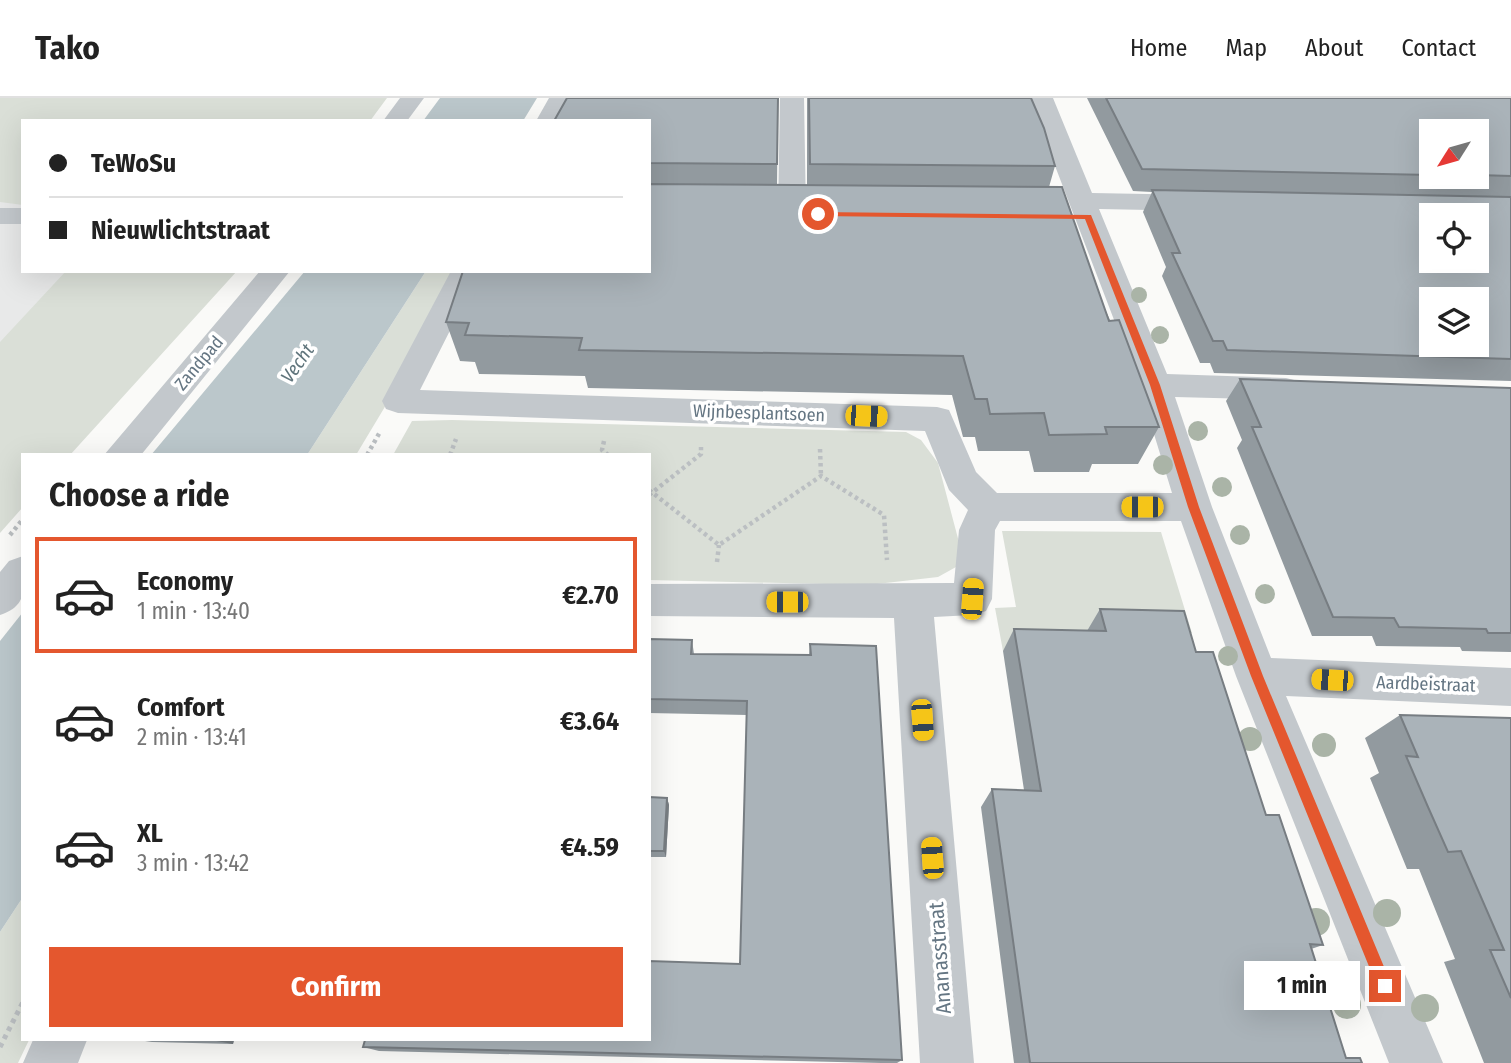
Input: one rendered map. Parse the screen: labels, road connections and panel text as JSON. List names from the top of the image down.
{
  "streets": {
    "street": [
      "Zandpad",
      "Wijnbesplantsoen",
      "Aardbeistraat",
      "Ananasstraat"
    ]
  },
  "water": ["Vecht"],
  "north": "bottom left",
  "page": {
    "header": "Tako",
    "nav": [
      "Home",
      "Map",
      "About",
      "Contact"
    ],
    "banner": ["TeWoSu", "Nieuwlichtstraat"],
    "heading": "Choose a ride",
    "list": [
      {
        "name": "Economy",
        "note": "1 min · 13:40",
        "value": "€2.70"
      },
      {
        "name": "Comfort",
        "note": "2 min · 13:41",
        "value": "€3.64"
      },
      {
        "name": "XL",
        "note": "3 min · 13:42",
        "value": "€4.59"
      }
    ],
    "buttons": "Confirm",
    "bubble": "1 min"
  }
}
